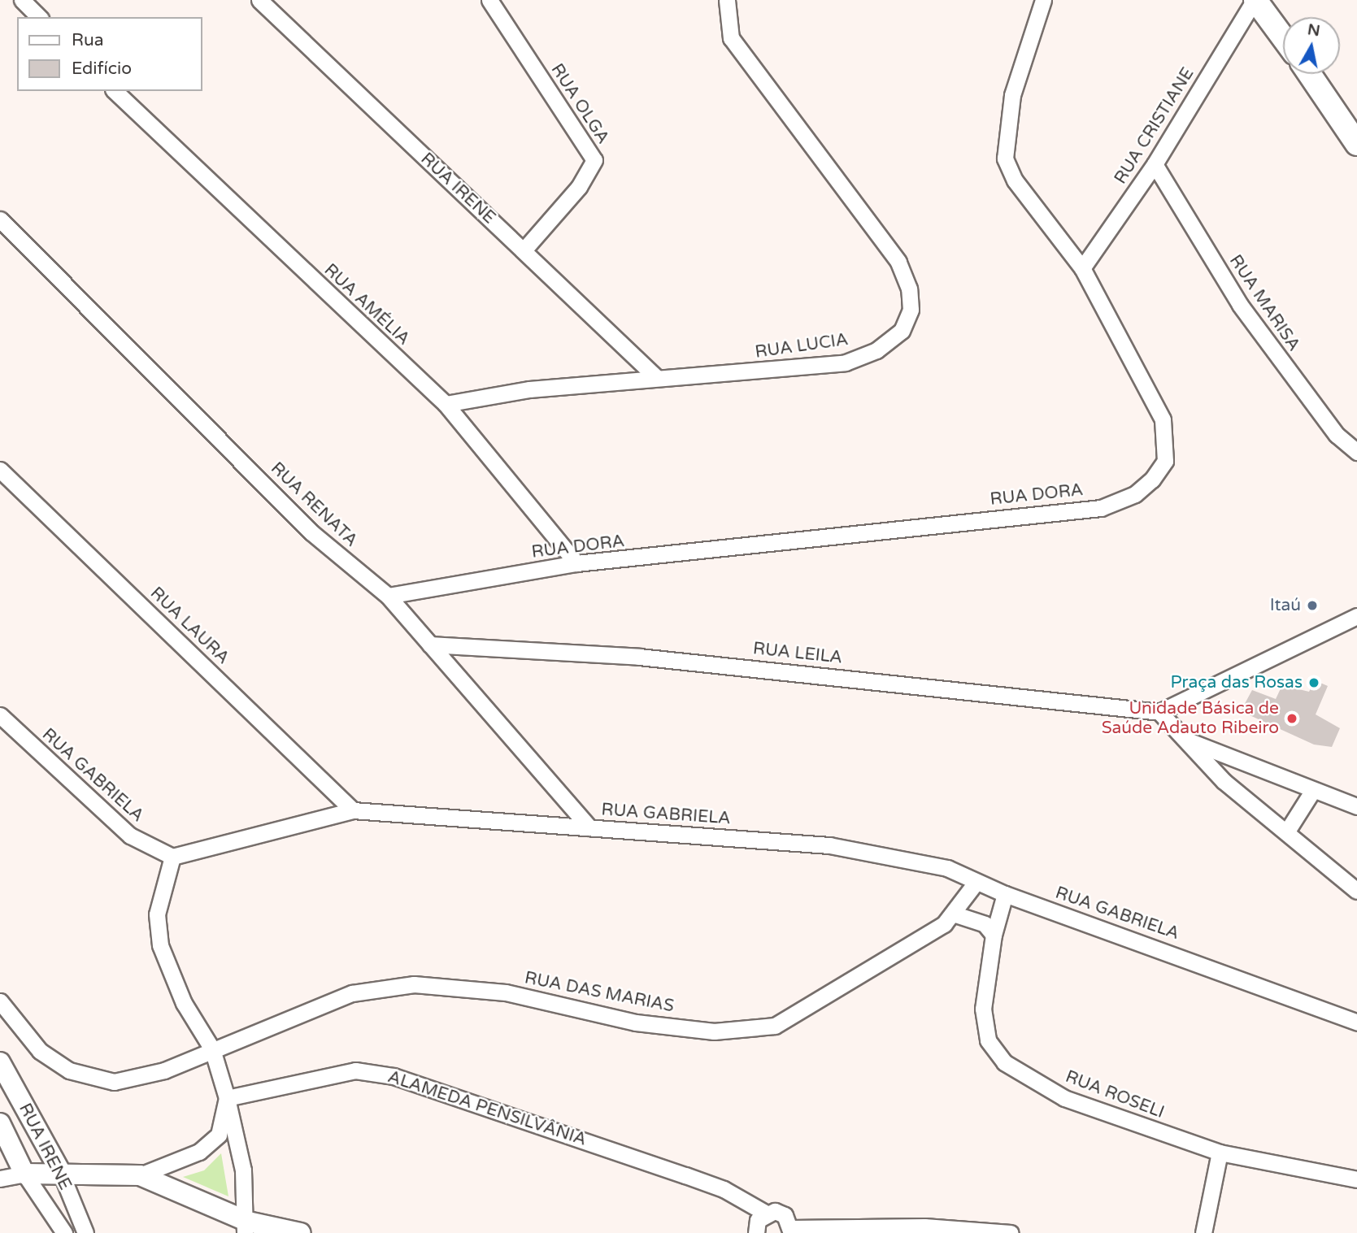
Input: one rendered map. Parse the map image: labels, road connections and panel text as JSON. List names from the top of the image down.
{
  "streets": {
    "street": [
      "RUA OLGA",
      "RUA CRISTIANE",
      "RUA IRENE",
      "RUA MARISA",
      "RUA AMÉLIA",
      "RUA LUCIA",
      "RUA DORA",
      "RUA RENATA",
      "RUA LAURA",
      "RUA LEILA",
      "RUA GABRIELA",
      "RUA DAS MARIAS",
      "RUA ROSELI",
      "ALAMEDA PENSILVÂNIA"
    ]
  },
  "crossings": [
    ["RUA OLGA", "RUA IRENE"],
    ["RUA CRISTIANE", "RUA MARISA"],
    ["RUA CRISTIANE", "RUA DORA"],
    ["RUA IRENE", "RUA LUCIA"],
    ["RUA AMÉLIA", "RUA LUCIA"],
    ["RUA AMÉLIA", "RUA DORA"],
    ["RUA DORA", "RUA RENATA"],
    ["RUA RENATA", "RUA LEILA"],
    ["RUA RENATA", "RUA GABRIELA"],
    ["RUA LAURA", "RUA GABRIELA"],
    ["RUA GABRIELA", "RUA DAS MARIAS"],
    ["RUA GABRIELA", "RUA ROSELI"]
  ],
  "places": ["Itaú", "Praça das Rosas", "Unidade Básica de Saúde Adauto Ribeiro"],
  "legend": ["Rua", "Edifício"],
  "north": "top"
}
